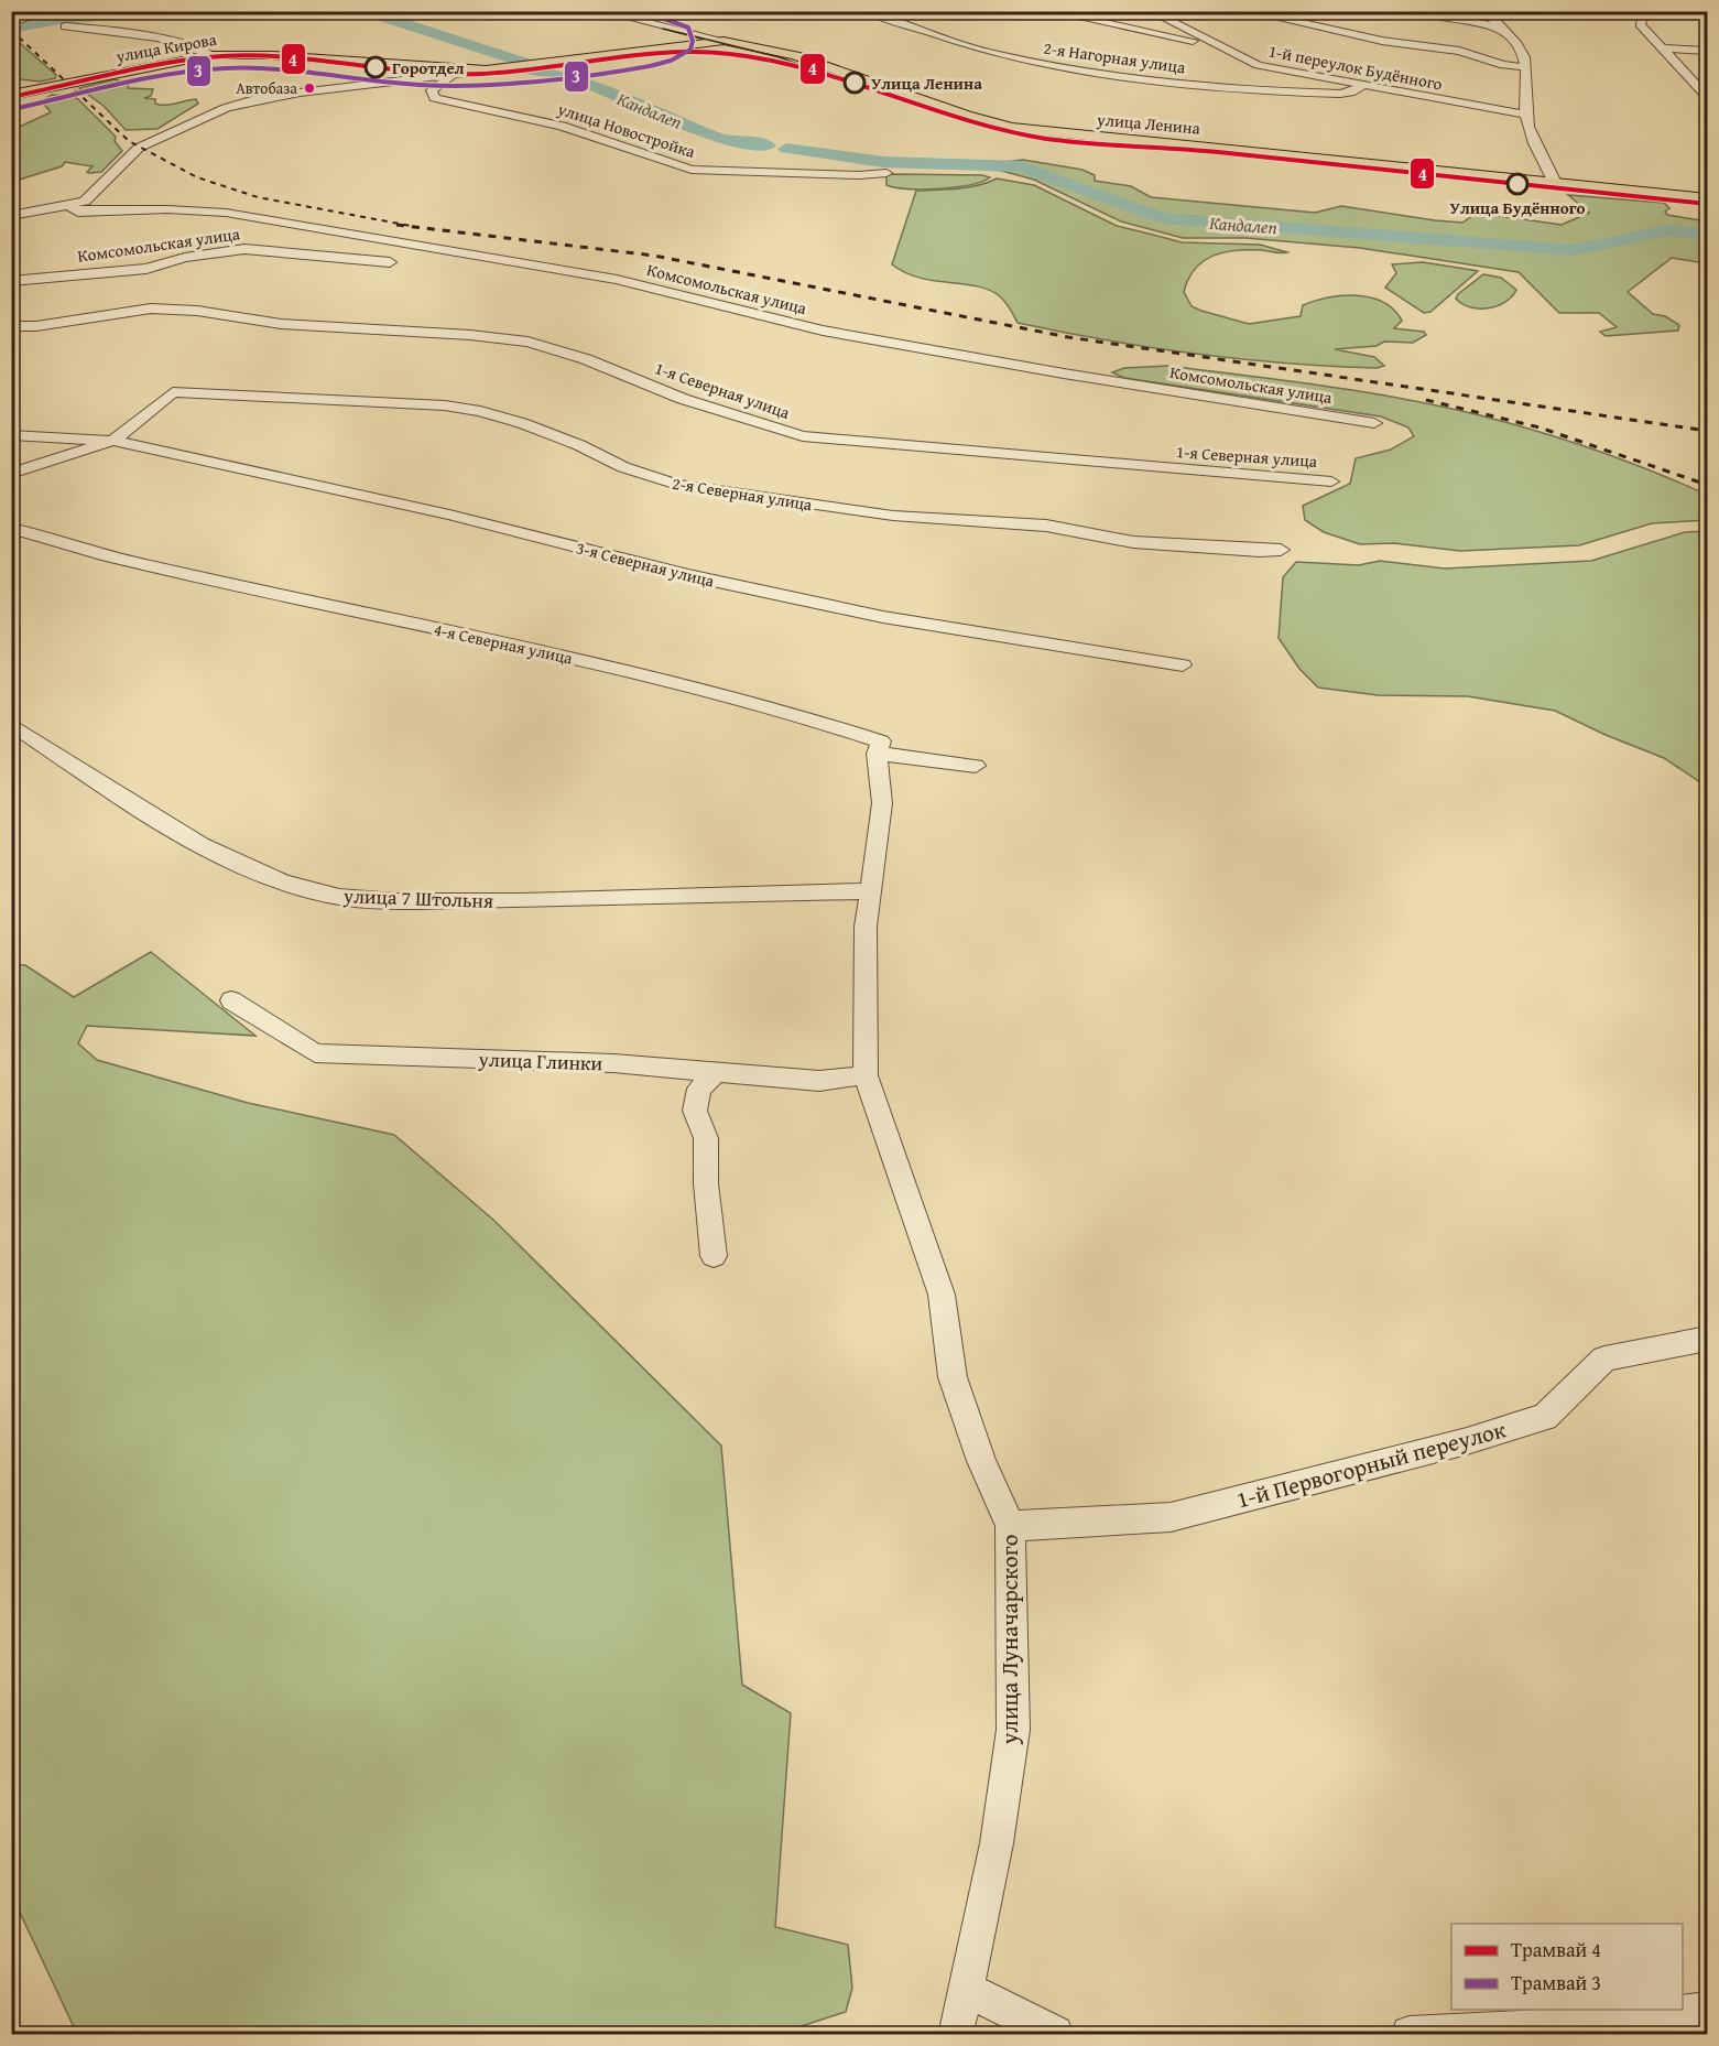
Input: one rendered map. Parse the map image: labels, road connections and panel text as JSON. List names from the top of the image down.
{
  "streets": {
    "main road": ["улица Кирова", "улица Ленина"],
    "street": [
      "2-я Нагорная улица",
      "1-й переулок Будённого",
      "улица Новостройка",
      "Комсомольская улица",
      "1-я Северная улица",
      "2-я Северная улица",
      "3-я Северная улица",
      "4-я Северная улица",
      "улица 7 Штольня",
      "улица Глинки",
      "1-й Первогорный переулок",
      "улица Луначарского"
    ]
  },
  "crossings": [
    ["улица Кирова", "улица Ленина"],
    ["улица Кирова", "улица Новостройка"],
    ["улица Кирова", "Комсомольская улица"],
    ["2-я Нагорная улица", "1-й переулок Будённого"],
    ["2-я Северная улица", "3-я Северная улица"],
    ["улица Глинки", "улица Луначарского"],
    ["1-й Первогорный переулок", "улица Луначарского"]
  ],
  "water": ["Кандалеп"],
  "places": [
    "Горотдел",
    "Улица Ленина",
    "Автобаза",
    "Улица Будённого"
  ],
  "lines": ["tram line 3", "tram line 4"],
  "legend": ["Трамвай 4", "Трамвай 3"]
}
